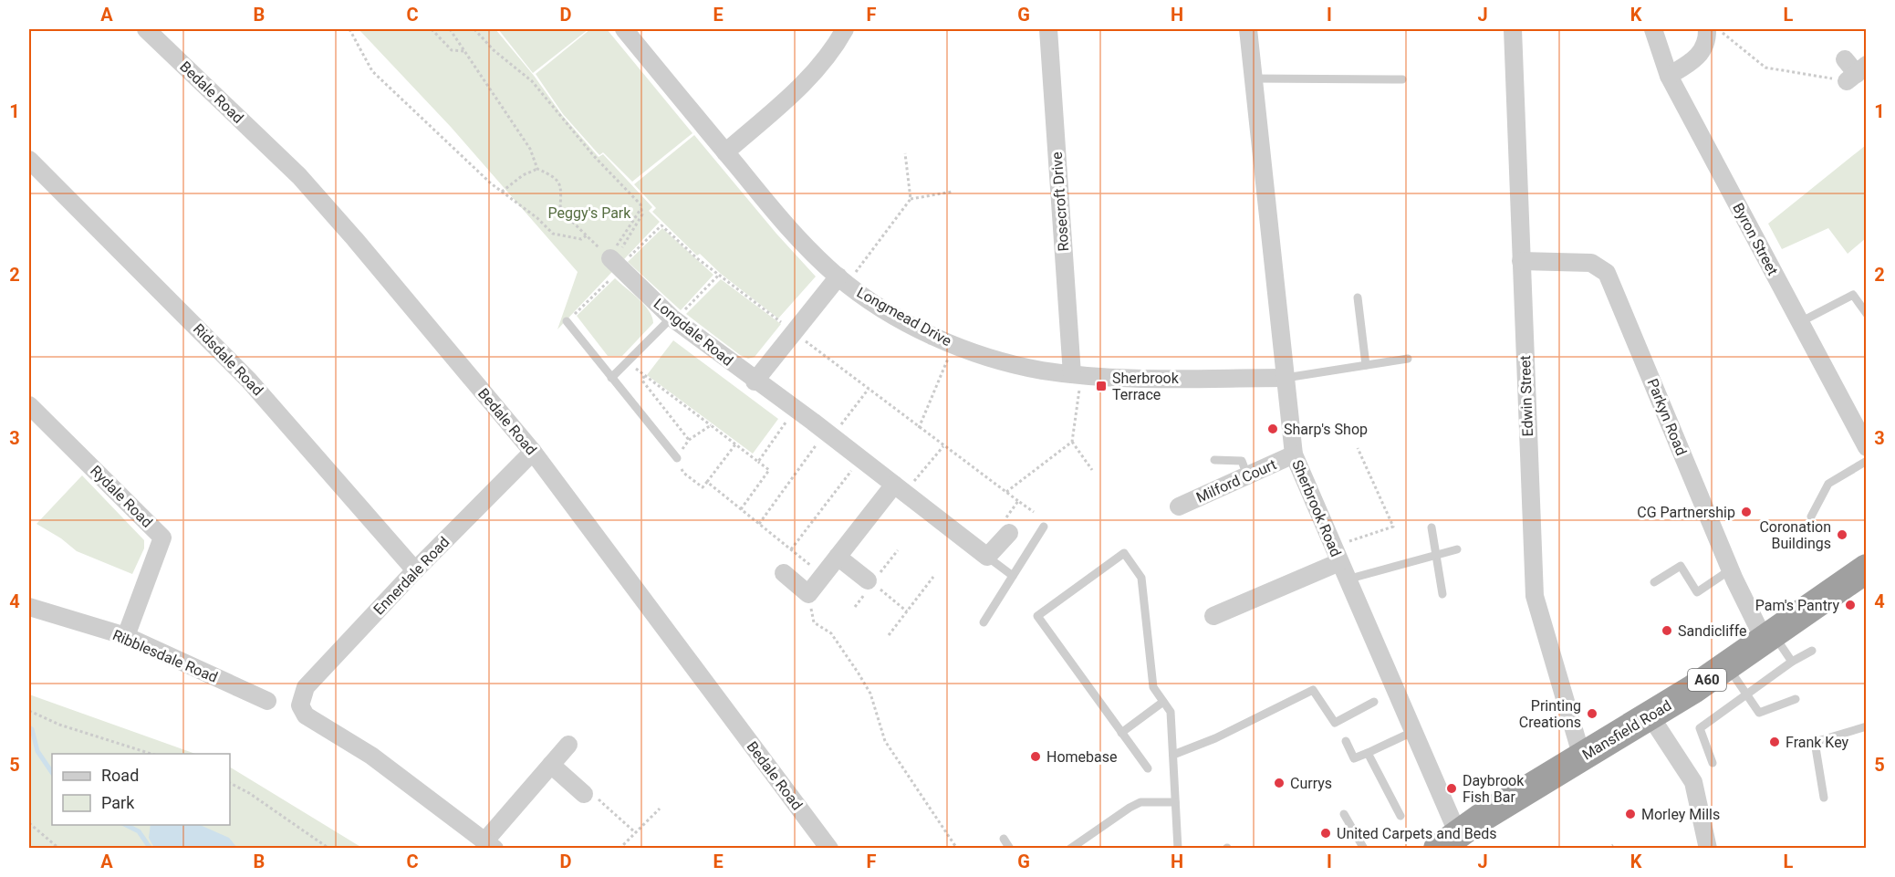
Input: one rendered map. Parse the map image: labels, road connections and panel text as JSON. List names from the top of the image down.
{
  "streets": {
    "highway": ["A60", "Mansfield Road"],
    "street": [
      "Bedale Road",
      "Rosecroft Drive",
      "Byron Street",
      "Longmead Drive",
      "Longdale Road",
      "Ridsdale Road",
      "Edwin Street",
      "Parkyn Road",
      "Milford Court",
      "Rydale Road",
      "Sherbrook Road",
      "Ennerdale Road",
      "Ribblesdale Road"
    ]
  },
  "crossings": [
    ["Bedale Road", "Ennerdale Road"],
    ["Rosecroft Drive", "Longmead Drive"],
    ["Longmead Drive", "Sherbrook Road"],
    ["Ridsdale Road", "Ennerdale Road"],
    ["Edwin Street", "Parkyn Road"],
    ["Edwin Street", "Mansfield Road"],
    ["Parkyn Road", "Mansfield Road"],
    ["Milford Court", "Sherbrook Road"],
    ["Rydale Road", "Ribblesdale Road"],
    ["Sherbrook Road", "Mansfield Road"]
  ],
  "parks": ["Peggy's Park"],
  "places": {
    "transit": ["Sherbrook Terrace"],
    "other": [
      "Sharp's Shop",
      "CG Partnership",
      "Coronation Buildings",
      "Pam's Pantry",
      "Sandicliffe",
      "Printing Creations",
      "Frank Key",
      "Homebase",
      "Currys",
      "Daybrook Fish Bar",
      "Morley Mills",
      "United Carpets and Beds"
    ]
  },
  "legend": ["Road", "Park"],
  "grid": {
    "columns": [
      "A",
      "B",
      "C",
      "D",
      "E",
      "F",
      "G",
      "H",
      "I",
      "J",
      "K",
      "L"
    ],
    "rows": [
      "1",
      "2",
      "3",
      "4",
      "5"
    ]
  }
}
